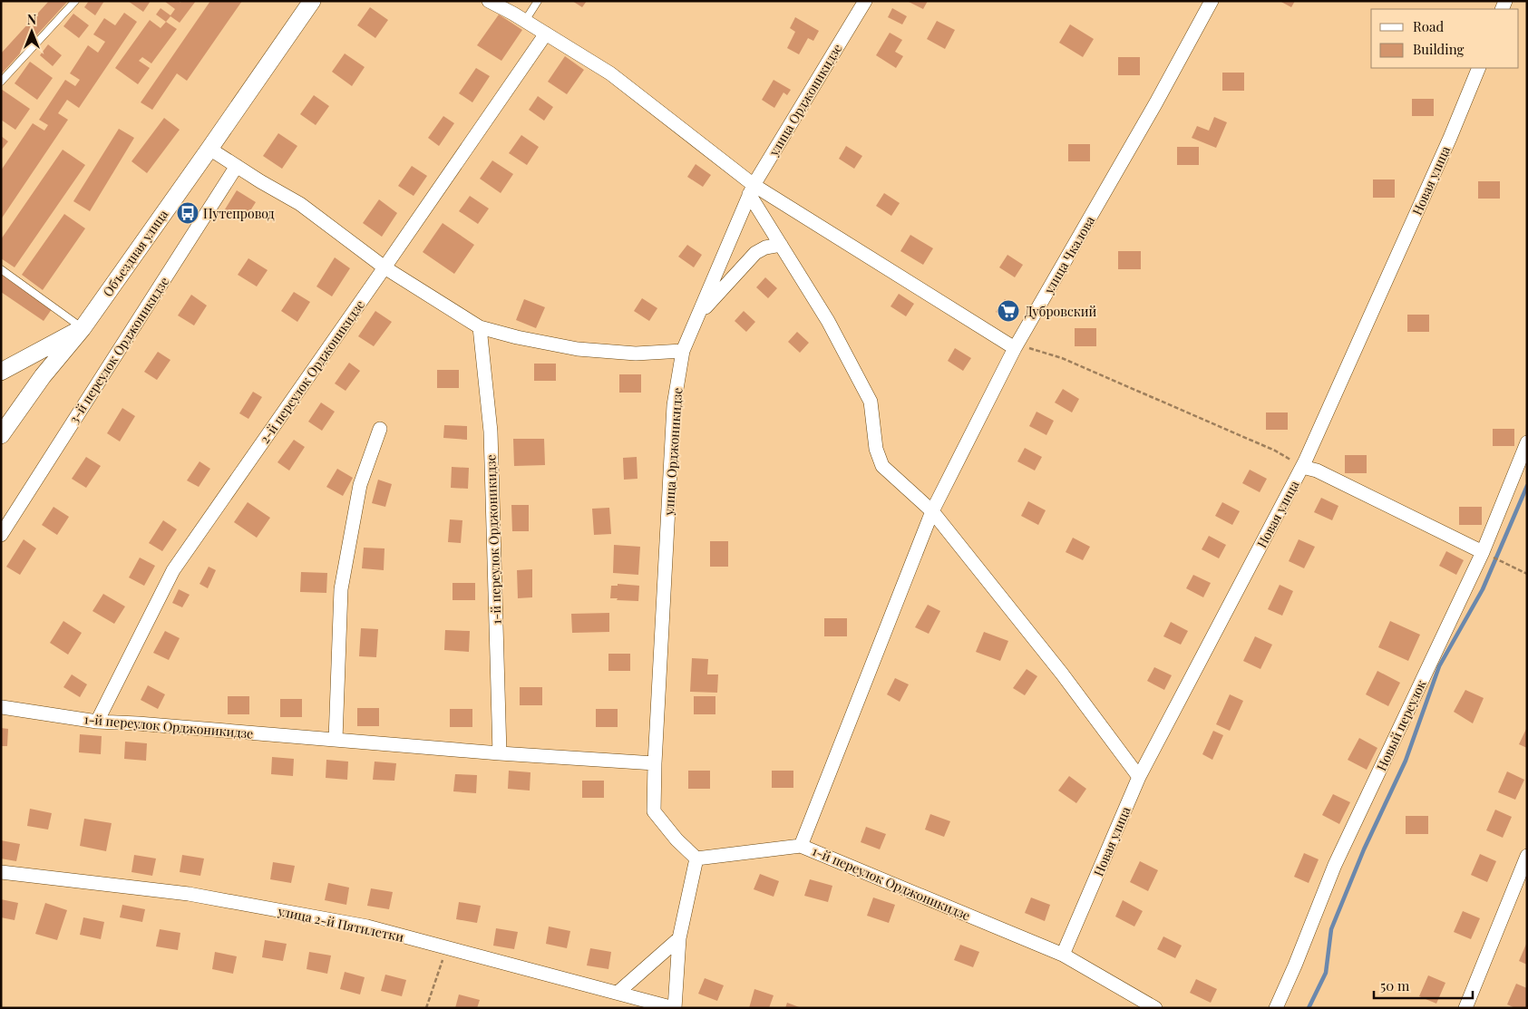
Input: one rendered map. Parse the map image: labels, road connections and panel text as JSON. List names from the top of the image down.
{
  "streets": {
    "street": [
      "улица Орджоникидзе",
      "Новая улица",
      "Объездная улица",
      "улица Чкалова",
      "3-й переулок Орджоникидзе",
      "2-й переулок Орджоникидзе",
      "1-й переулок Орджоникидзе",
      "Новый переулок",
      "улица 2-й Пятилетки"
    ]
  },
  "crossings": [
    ["улица Орджоникидзе", "1-й переулок Орджоникидзе"],
    ["Новая улица", "1-й переулок Орджоникидзе"],
    ["улица Чкалова", "1-й переулок Орджоникидзе"],
    ["2-й переулок Орджоникидзе", "1-й переулок Орджоникидзе"]
  ],
  "places": {
    "bus stop": ["Путепровод"],
    "supermarket": ["Дубровский"]
  },
  "legend": ["Road", "Building"],
  "scale_bar": "50 m",
  "north": "top"
}
